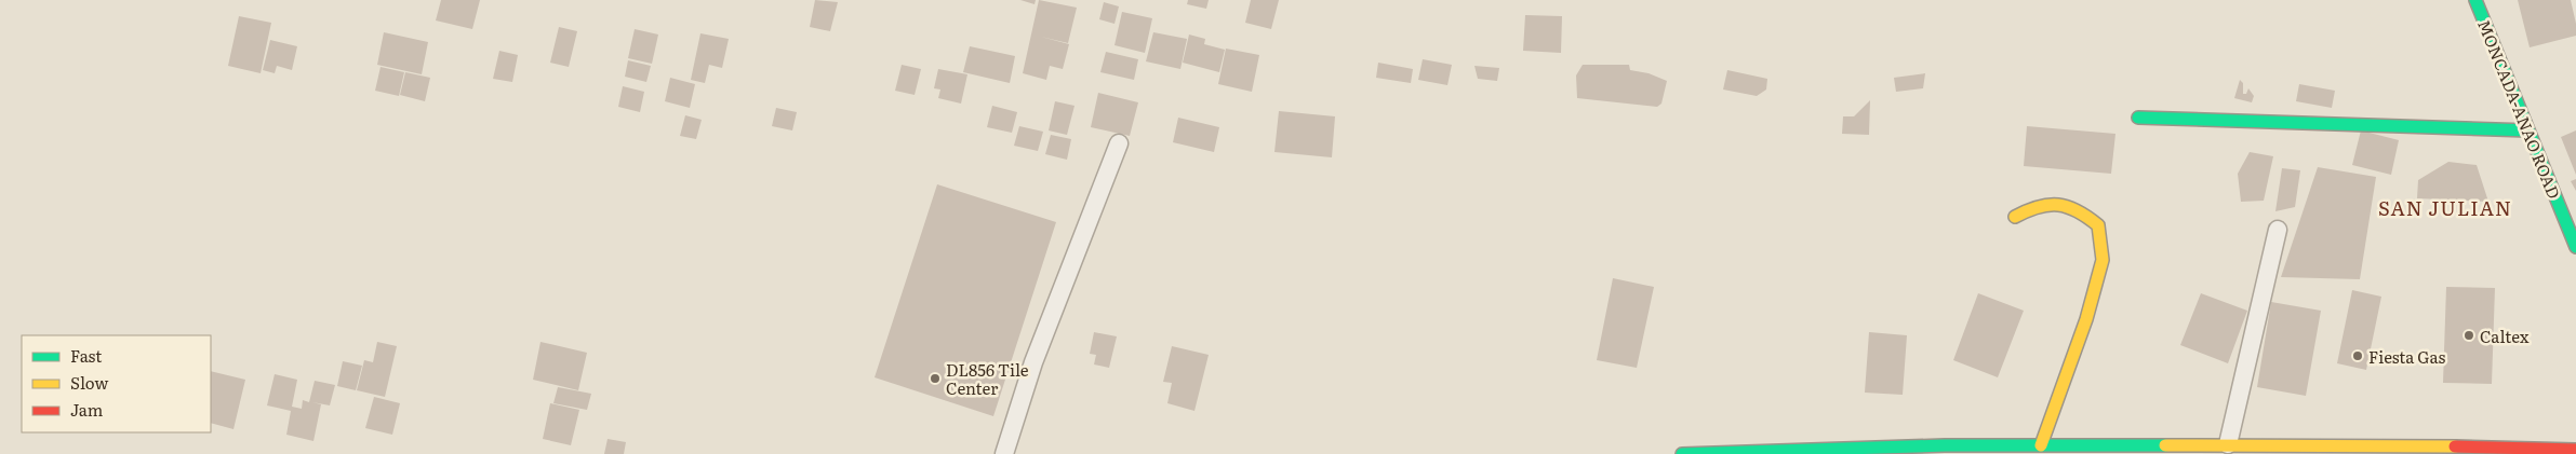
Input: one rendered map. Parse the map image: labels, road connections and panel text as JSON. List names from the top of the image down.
{
  "streets": {
    "main road": ["MONCADA-ANAO ROAD"]
  },
  "districts": ["SAN JULIAN"],
  "places": ["Caltex", "Fiesta Gas", "DL856 Tile Center"],
  "legend": ["Fast", "Slow", "Jam"]
}
